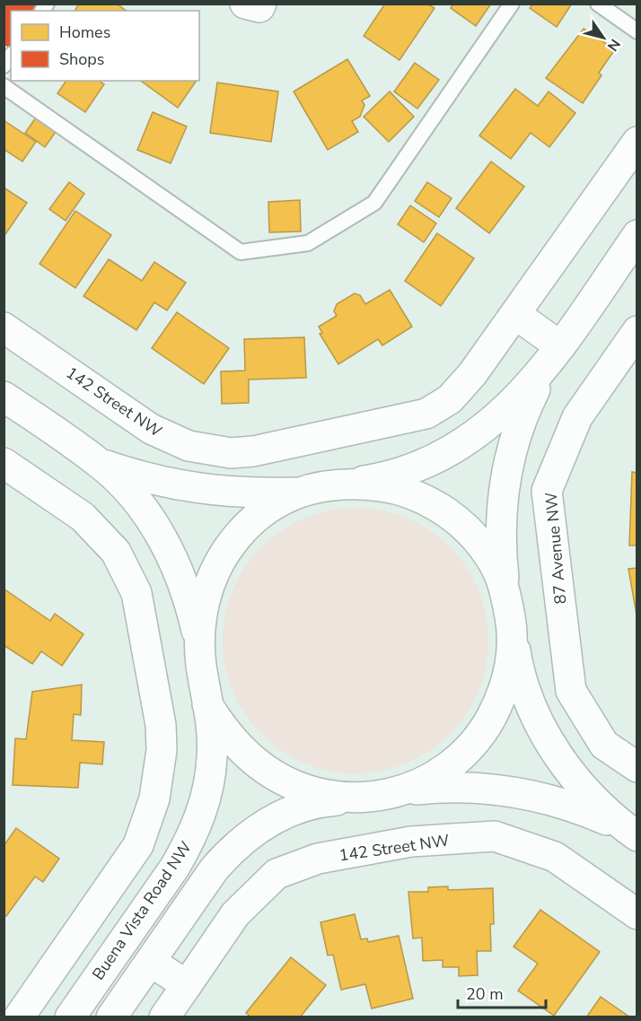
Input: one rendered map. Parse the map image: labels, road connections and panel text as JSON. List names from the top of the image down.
{
  "streets": {
    "street": ["142 Street NW", "87 Avenue NW", "Buena Vista Road NW"]
  },
  "legend": ["Homes", "Shops"],
  "scale_bar": "20 m",
  "north": "bottom right"
}
